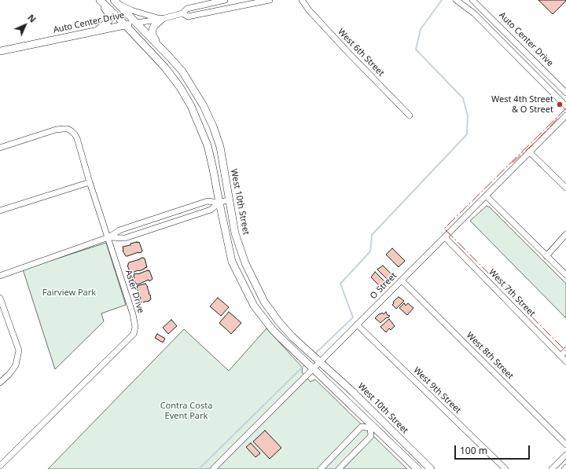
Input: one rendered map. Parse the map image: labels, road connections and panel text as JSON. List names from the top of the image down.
{
  "streets": {
    "main road": ["Auto Center Drive", "West 10th Street"],
    "street": [
      "West 6th Street",
      "O Street",
      "Aster Drive",
      "West 7th Street",
      "West 8th Street",
      "West 9th Street"
    ]
  },
  "crossings": [
    ["Auto Center Drive", "West 10th Street"],
    ["West 10th Street", "O Street"],
    ["O Street", "West 7th Street"],
    ["O Street", "West 8th Street"],
    ["O Street", "West 9th Street"]
  ],
  "parks": ["Fairview Park", "Contra Costa Event Park"],
  "places": ["West 4th Street & O Street"],
  "scale_bar": "100 m",
  "north": "top right"
}
